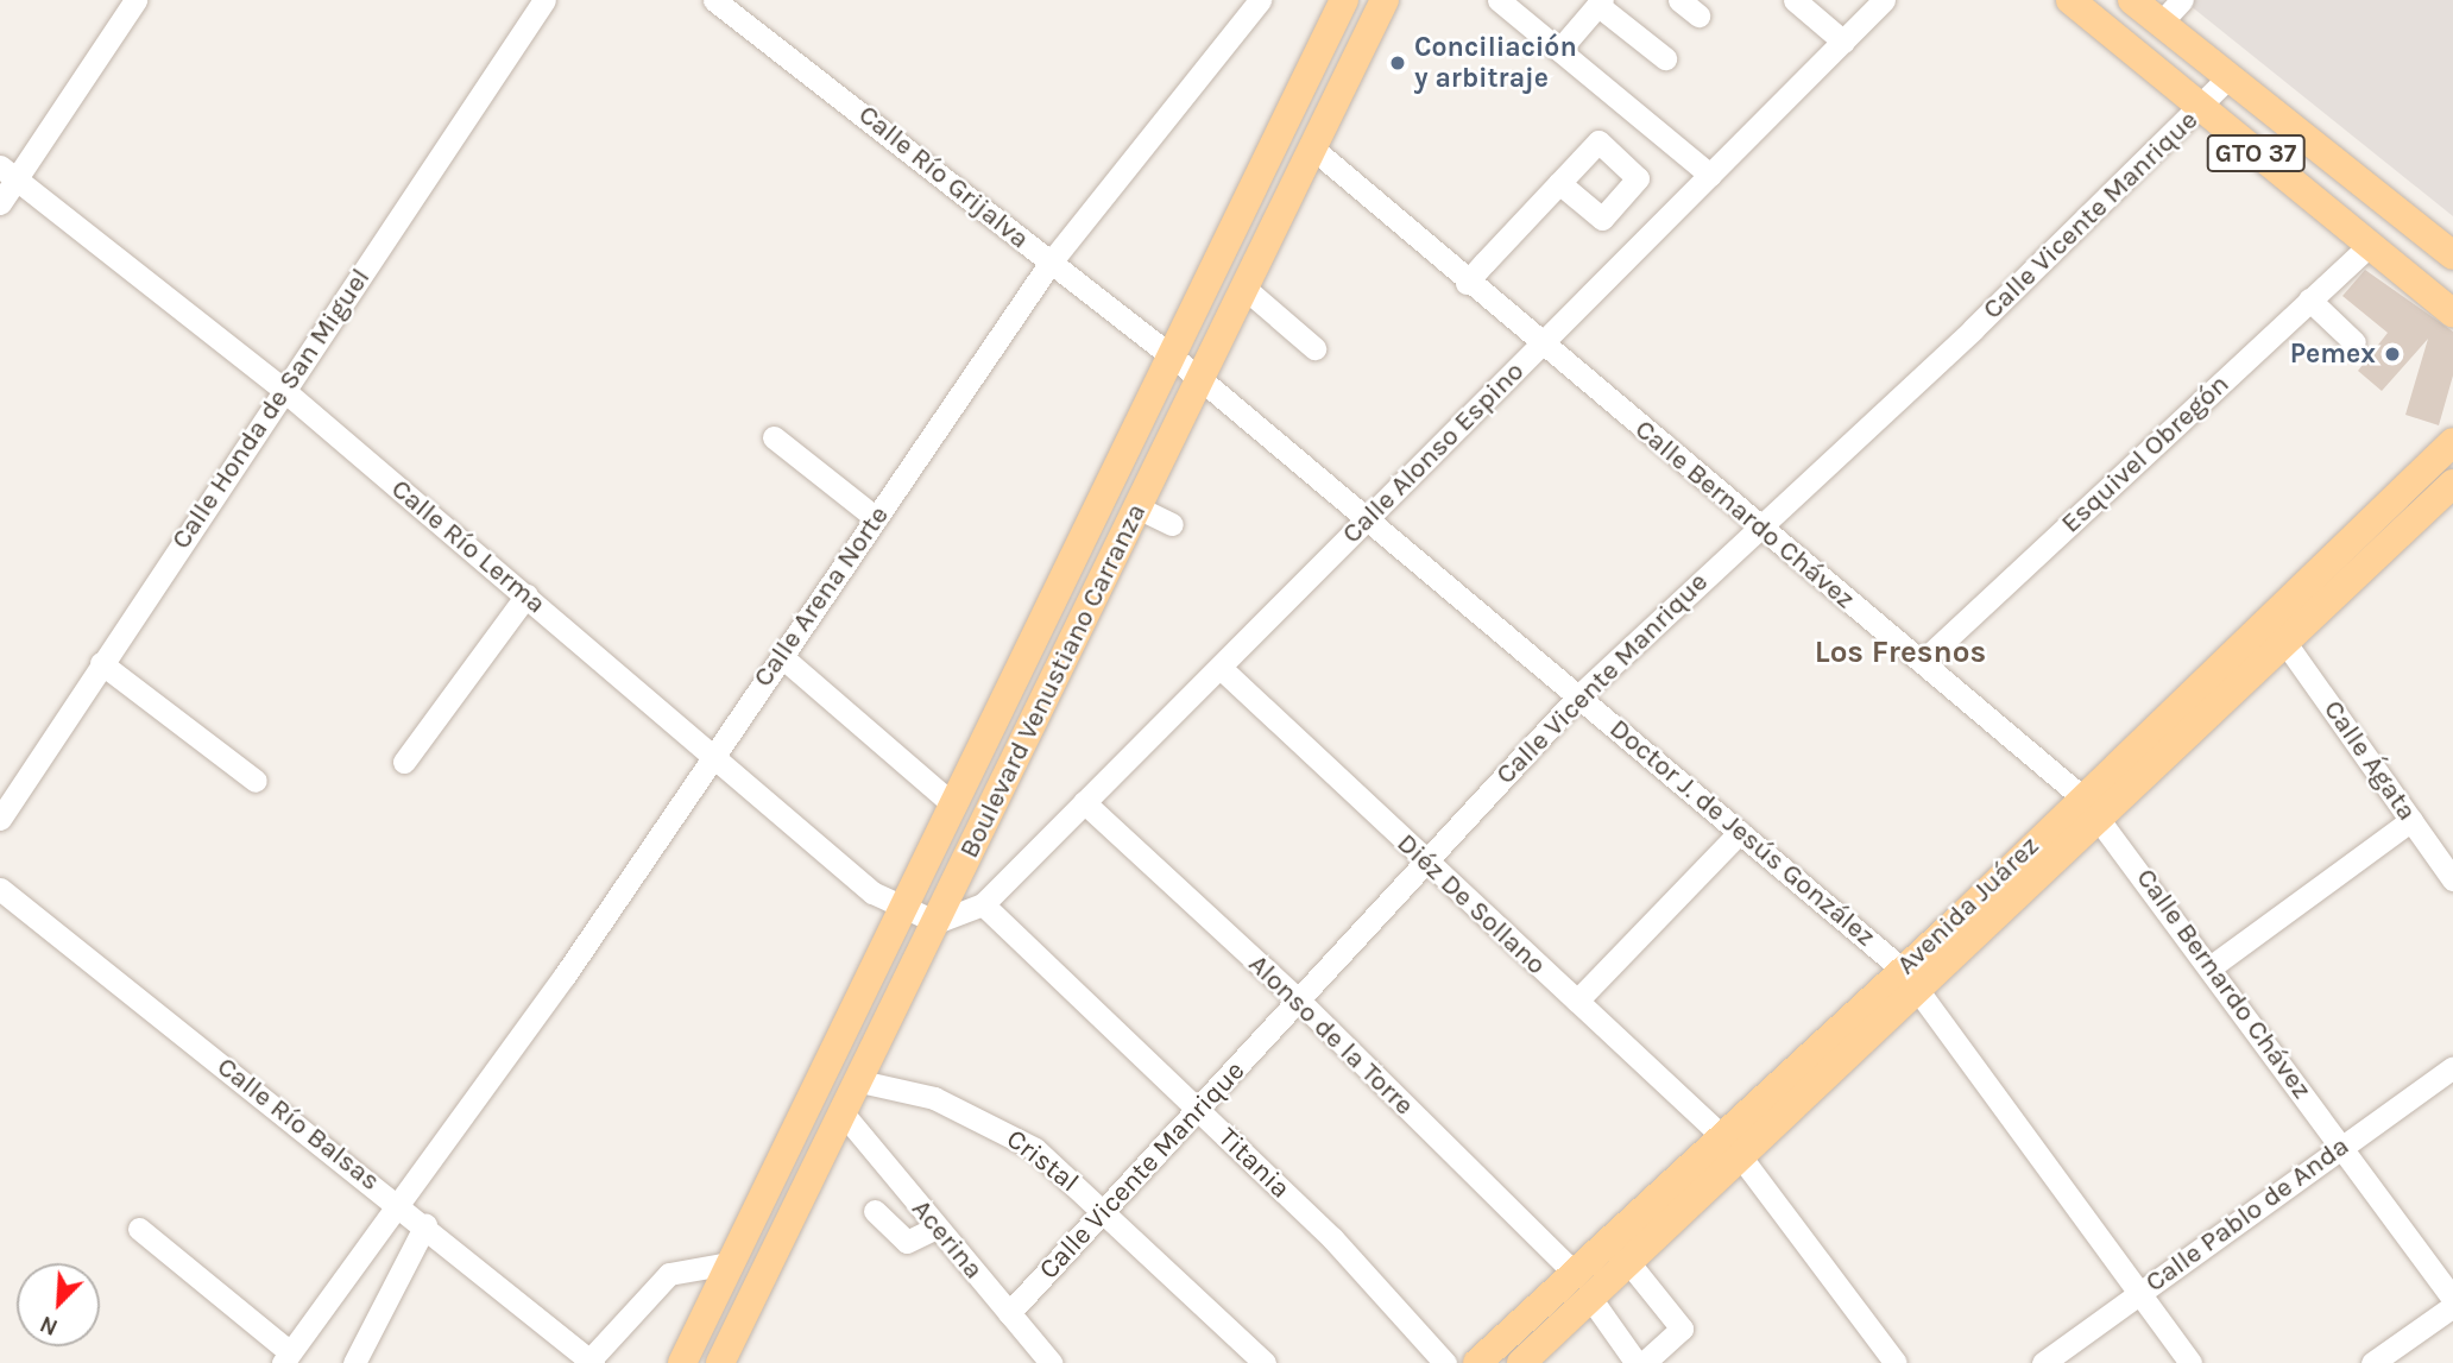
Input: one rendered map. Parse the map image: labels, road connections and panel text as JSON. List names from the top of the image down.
{
  "streets": {
    "main road": ["GTO 37", "Boulevard Venustiano Carranza", "Avenida Juárez"],
    "street": [
      "Calle Río Grijalva",
      "Calle Vicente Manrique",
      "Calle Honda de San Miguel",
      "Calle Alonso Espino",
      "Esquivel Obregón",
      "Calle Bernardo Chávez",
      "Calle Río Lerma",
      "Calle Arena Norte",
      "Calle Ágata",
      "Doctor J. de Jesús González",
      "Diéz De Sollano",
      "Alonso de la Torre",
      "Calle Río Balsas",
      "Cristal",
      "Titania",
      "Calle Pablo de Anda",
      "Acerina"
    ]
  },
  "crossings": [
    ["GTO 37", "Calle Vicente Manrique"],
    ["GTO 37", "Esquivel Obregón"],
    ["Calle Río Grijalva", "Calle Arena Norte"],
    ["Calle Río Grijalva", "Boulevard Venustiano Carranza"],
    ["Calle Río Grijalva", "Doctor J. de Jesús González"],
    ["Calle Vicente Manrique", "Calle Bernardo Chávez"],
    ["Calle Vicente Manrique", "Doctor J. de Jesús González"],
    ["Calle Vicente Manrique", "Diéz De Sollano"],
    ["Calle Vicente Manrique", "Alonso de la Torre"],
    ["Calle Vicente Manrique", "Cristal"],
    ["Calle Vicente Manrique", "Titania"],
    ["Calle Vicente Manrique", "Acerina"],
    ["Calle Honda de San Miguel", "Calle Río Lerma"],
    ["Calle Alonso Espino", "Calle Bernardo Chávez"],
    ["Calle Alonso Espino", "Doctor J. de Jesús González"],
    ["Calle Alonso Espino", "Diéz De Sollano"],
    ["Calle Alonso Espino", "Alonso de la Torre"],
    ["Calle Alonso Espino", "Titania"],
    ["Esquivel Obregón", "Calle Bernardo Chávez"],
    ["Calle Bernardo Chávez", "Boulevard Venustiano Carranza"],
    ["Calle Bernardo Chávez", "Avenida Juárez"],
    ["Calle Bernardo Chávez", "Calle Pablo de Anda"],
    ["Calle Río Lerma", "Calle Arena Norte"],
    ["Calle Río Lerma", "Boulevard Venustiano Carranza"],
    ["Calle Arena Norte", "Calle Río Balsas"],
    ["Boulevard Venustiano Carranza", "Doctor J. de Jesús González"],
    ["Boulevard Venustiano Carranza", "Cristal"],
    ["Boulevard Venustiano Carranza", "Acerina"],
    ["Calle Ágata", "Avenida Juárez"],
    ["Doctor J. de Jesús González", "Avenida Juárez"],
    ["Doctor J. de Jesús González", "Calle Pablo de Anda"],
    ["Diéz De Sollano", "Avenida Juárez"],
    ["Avenida Juárez", "Alonso de la Torre"]
  ],
  "districts": ["Los Fresnos"],
  "places": ["Conciliación y arbitraje", "Pemex"],
  "north": "bottom left"
}
